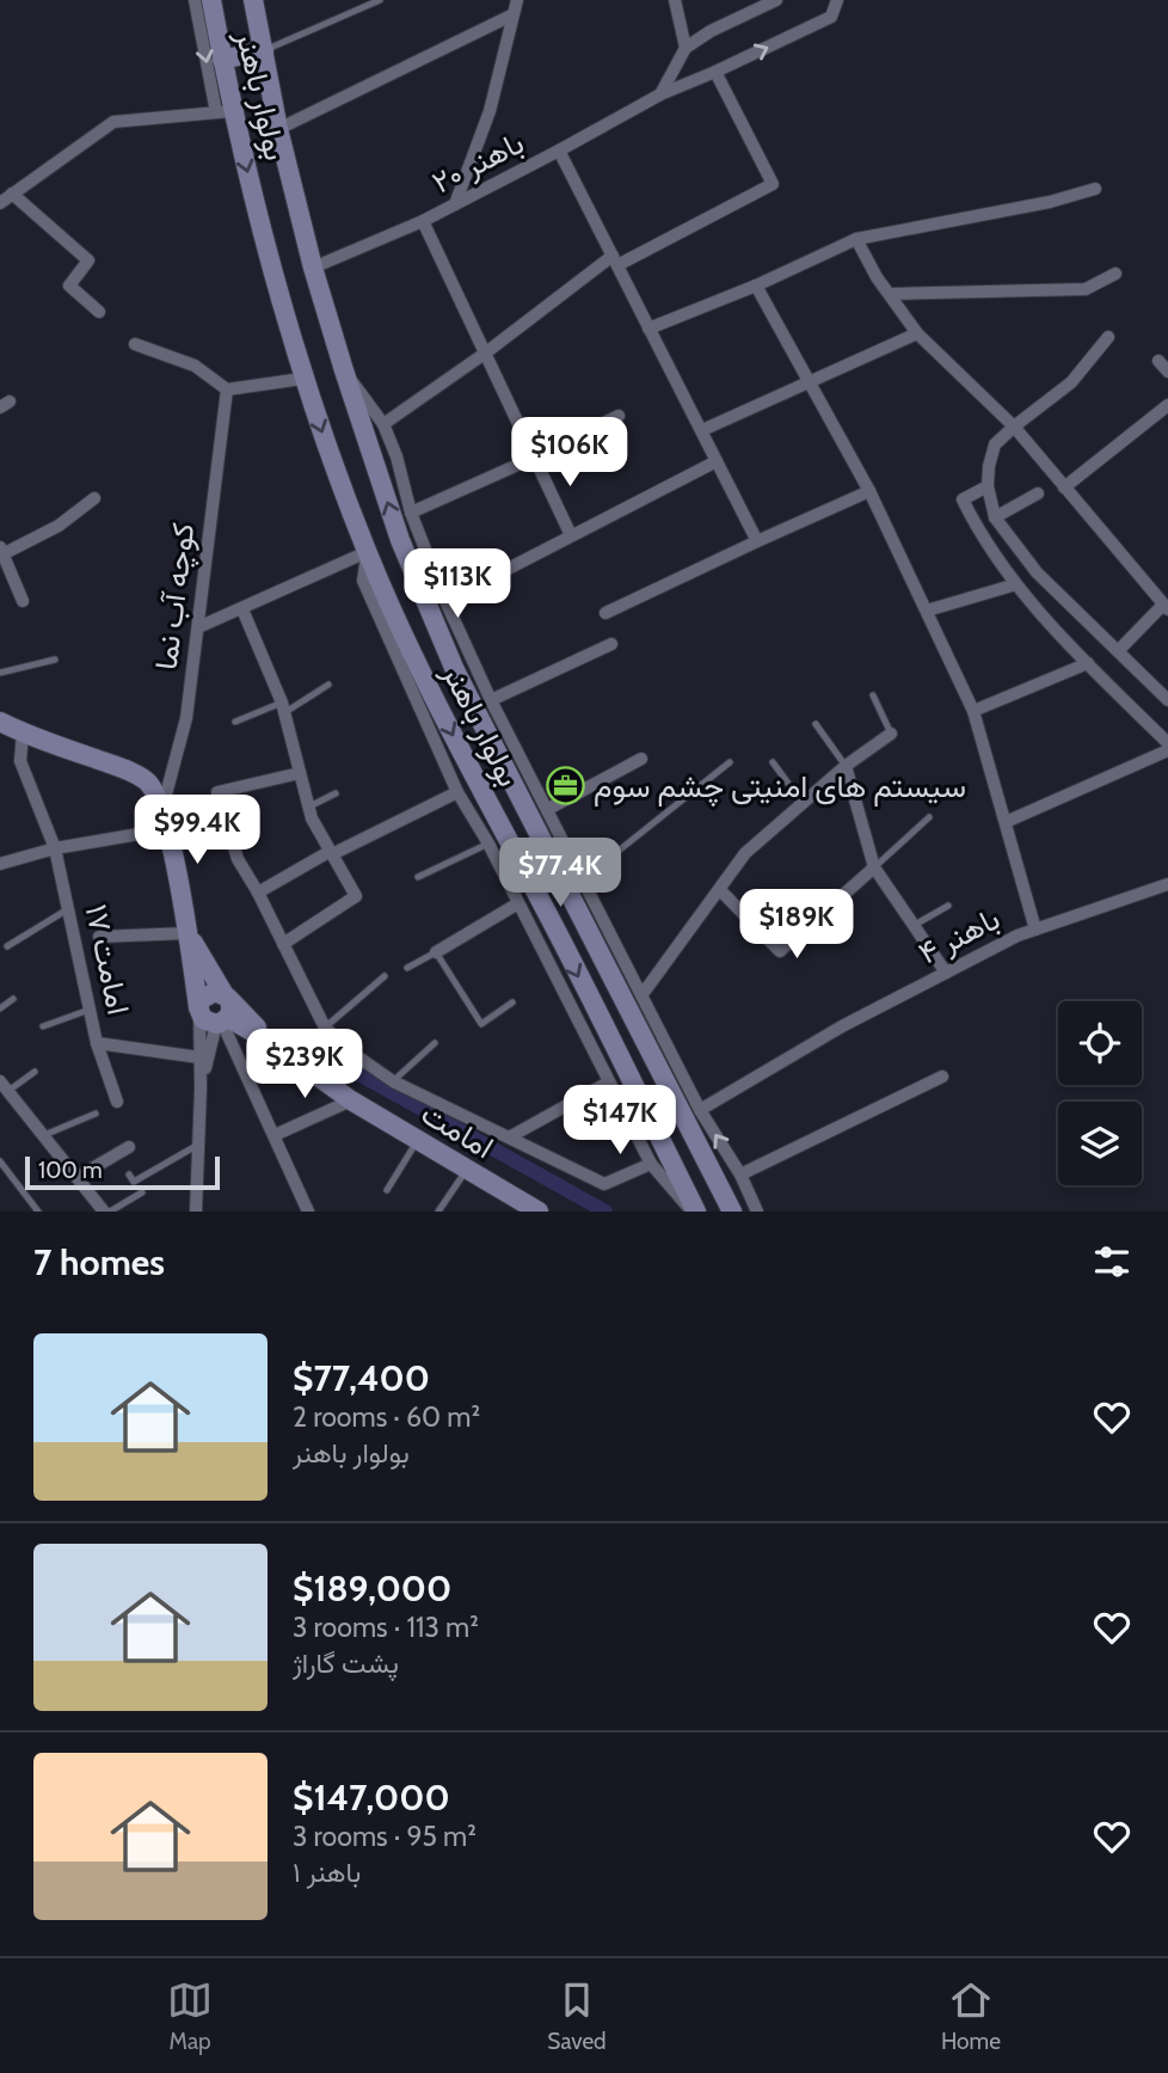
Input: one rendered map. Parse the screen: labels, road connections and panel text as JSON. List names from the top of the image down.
{
  "streets": {
    "main road": ["بولوار باهنر", "امامت"],
    "street": [
      "باهنر ۲۰",
      "کوچه آب نما",
      "باهنر ۴",
      "امامت ۱۷"
    ]
  },
  "crossings": [
    ["بولوار باهنر", "باهنر ۲۰"],
    ["کوچه آب نما", "امامت"],
    ["امامت ۱۷", "امامت"]
  ],
  "places": {
    "office": ["سیستم های امنیتی چشم سوم"]
  },
  "scale_bar": "100 m",
  "page": {
    "price": [
      "$106K",
      "$113K",
      "$99.4K",
      "$77.4K",
      "$189K",
      "$239K",
      "$147K"
    ],
    "scale": "100 m",
    "heading": "7 homes",
    "list": [
      {
        "name": "$77,400",
        "note": "2 rooms · 60 m² · بولوار باهنر"
      },
      {
        "name": "$189,000",
        "note": "3 rooms · 113 m² · پشت گاراژ"
      },
      {
        "name": "$147,000",
        "note": "3 rooms · 95 m² · باهنر ۱"
      }
    ],
    "tabs": ["Map", "Saved", "Home"]
  }
}
